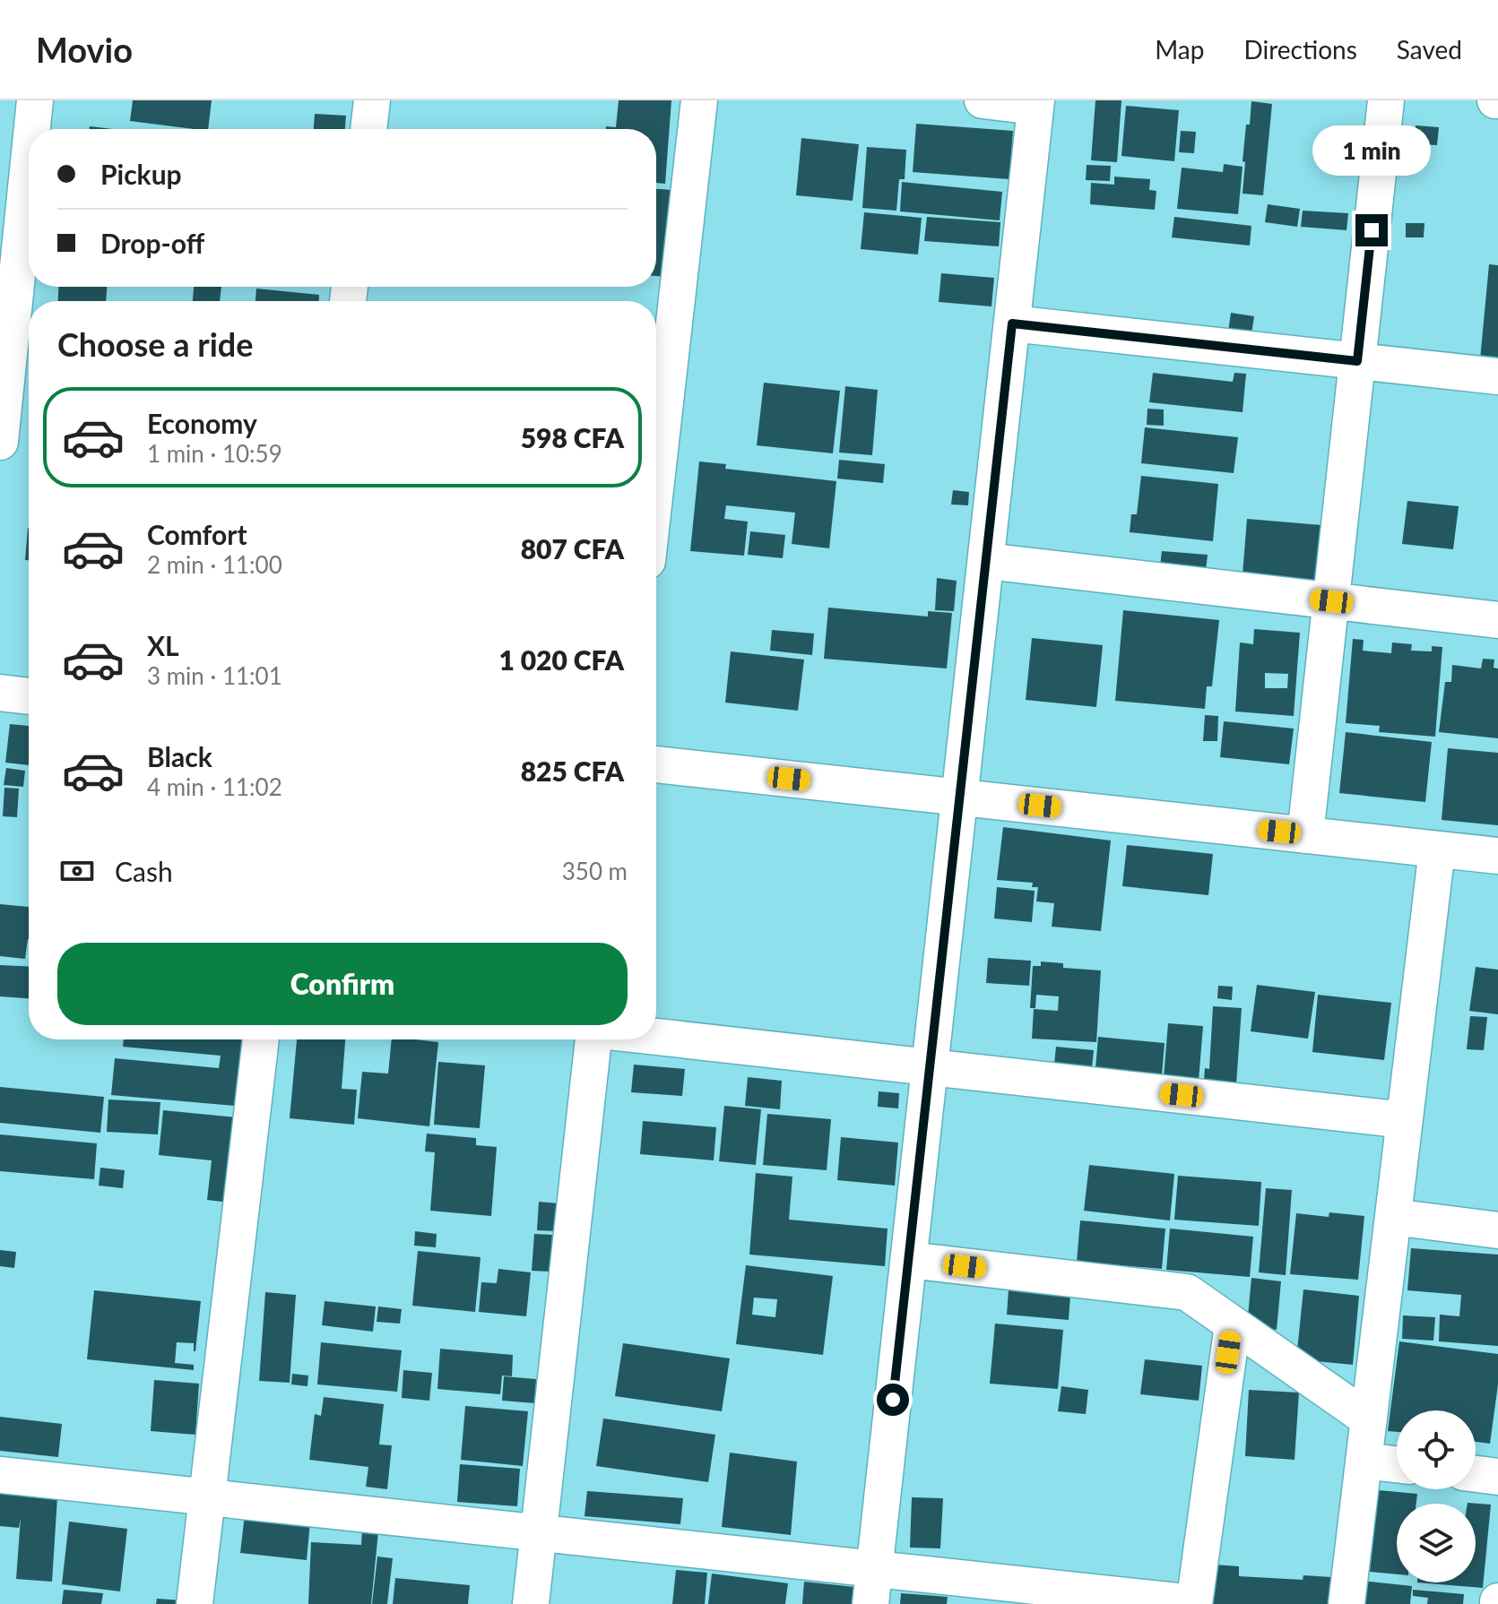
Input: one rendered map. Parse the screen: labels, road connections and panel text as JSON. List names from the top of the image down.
{
  "page": {
    "header": "Movio",
    "nav": ["Map", "Directions", "Saved"],
    "bubble": "1 min",
    "banner": ["Pickup", "Drop-off"],
    "heading": "Choose a ride",
    "list": [
      {
        "name": "Economy",
        "note": "1 min · 10:59",
        "value": "598 CFA"
      },
      {
        "name": "Comfort",
        "note": "2 min · 11:00",
        "value": "807 CFA"
      },
      {
        "name": "XL",
        "note": "3 min · 11:01",
        "value": "1 020 CFA"
      },
      {
        "name": "Black",
        "note": "4 min · 11:02",
        "value": "825 CFA"
      }
    ],
    "pay": ["Cash", "350 m"],
    "buttons": "Confirm"
  }
}
